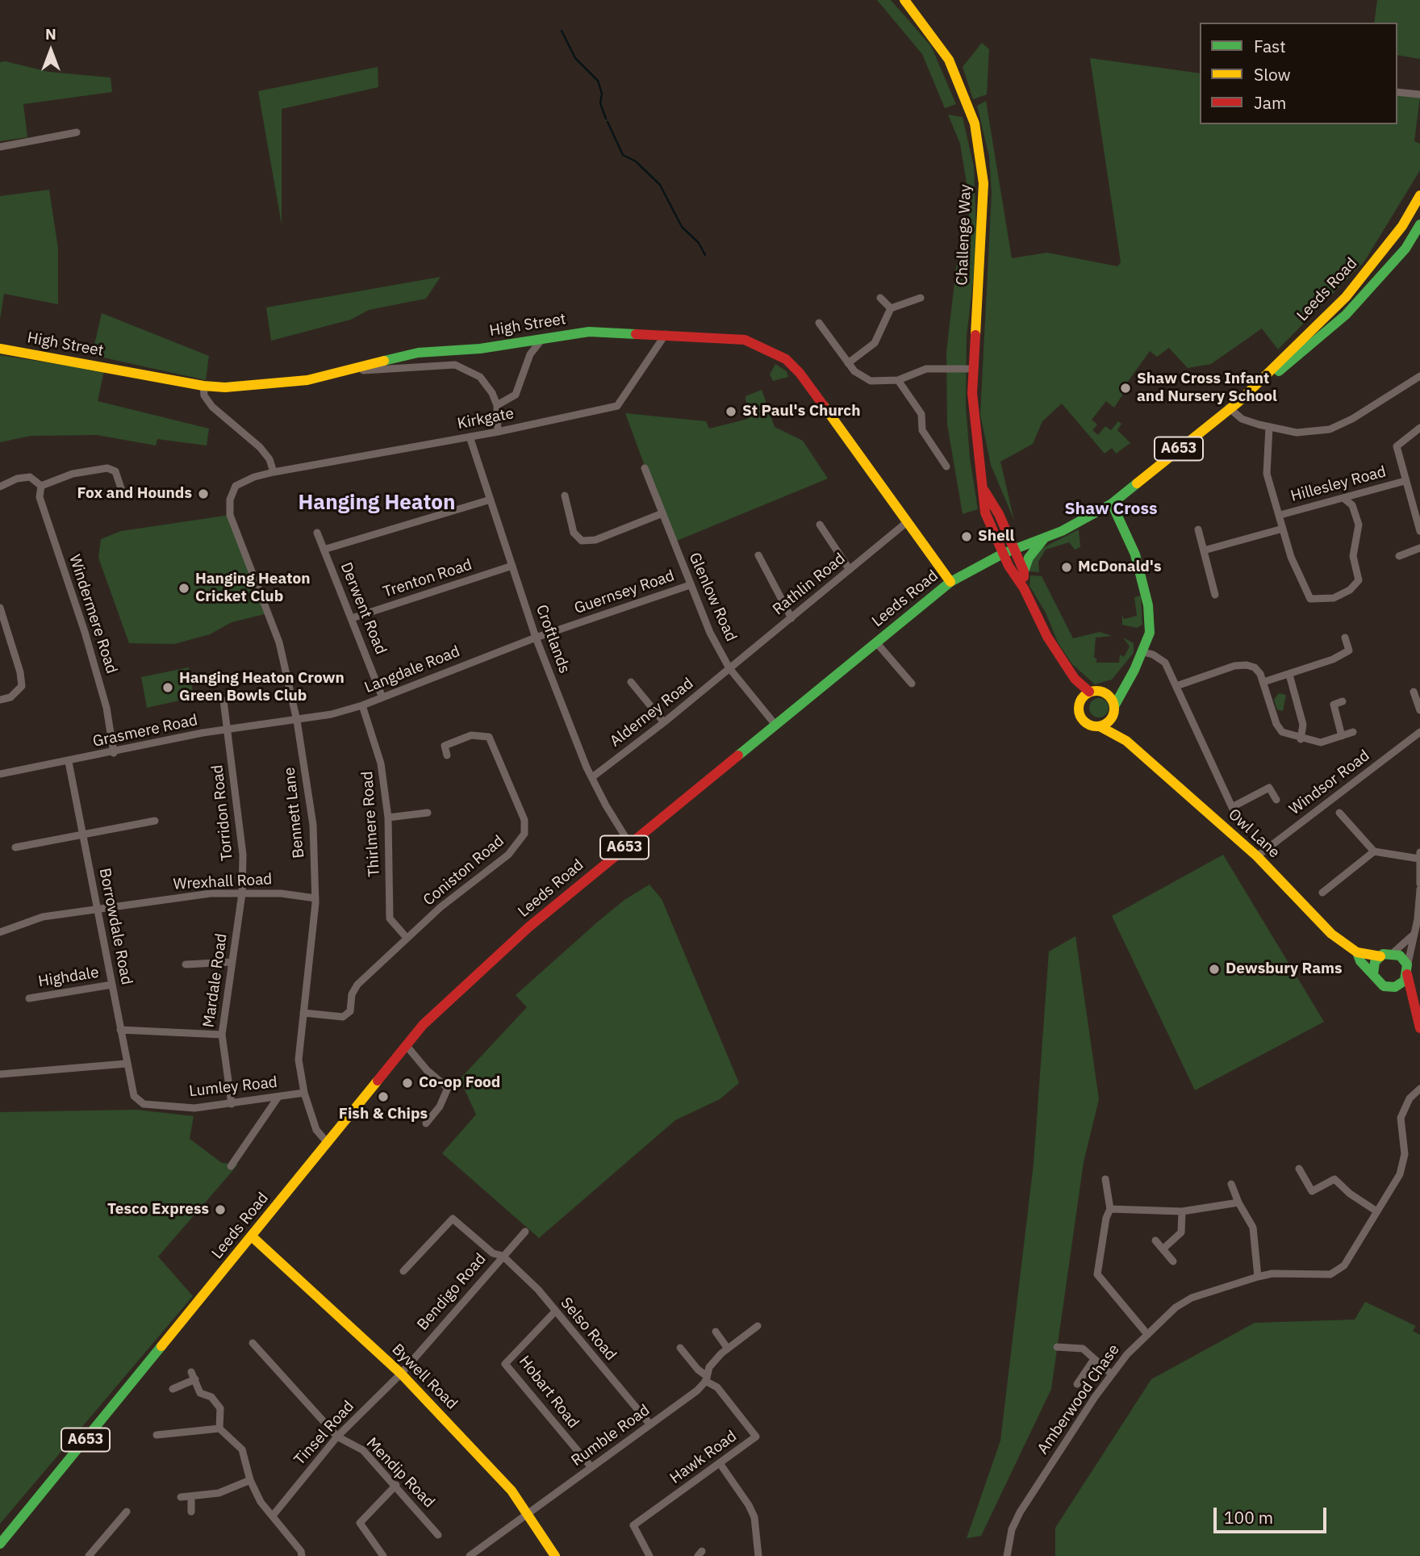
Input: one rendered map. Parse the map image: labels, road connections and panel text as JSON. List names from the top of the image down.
{
  "streets": {
    "main road": [
      "Challenge Way",
      "Leeds Road",
      "High Street",
      "A653",
      "Owl Lane",
      "Bywell Road"
    ],
    "street": [
      "Kirkgate",
      "Hillesley Road",
      "Trenton Road",
      "Rathlin Road",
      "Guernsey Road",
      "Glenlow Road",
      "Derwent Road",
      "Windermere Road",
      "Croftlands",
      "Langdale Road",
      "Alderney Road",
      "Grasmere Road",
      "Windsor Road",
      "Torridon Road",
      "Bennett Lane",
      "Thirlmere Road",
      "Coniston Road",
      "Wrexhall Road",
      "Borrowdale Road",
      "Highdale",
      "Mardale Road",
      "Lumley Road",
      "Bendigo Road",
      "Selso Road",
      "Hobart Road",
      "Amberwood Chase",
      "Tinsel Road",
      "Rumble Road",
      "Hawk Road",
      "Mendip Road"
    ]
  },
  "crossings": [
    ["Challenge Way", "Leeds Road"],
    ["Leeds Road", "High Street"],
    ["Leeds Road", "Glenlow Road"],
    ["Leeds Road", "Croftlands"],
    ["Leeds Road", "Bennett Lane"],
    ["Leeds Road", "Bywell Road"],
    ["High Street", "Kirkgate"],
    ["High Street", "Rathlin Road"],
    ["Kirkgate", "Croftlands"],
    ["Kirkgate", "Bennett Lane"],
    ["Trenton Road", "Derwent Road"],
    ["Trenton Road", "Croftlands"],
    ["Rathlin Road", "Glenlow Road"],
    ["Rathlin Road", "Alderney Road"],
    ["Guernsey Road", "Glenlow Road"],
    ["Guernsey Road", "Croftlands"],
    ["Guernsey Road", "Langdale Road"],
    ["Glenlow Road", "Alderney Road"],
    ["Derwent Road", "Langdale Road"],
    ["Windermere Road", "Grasmere Road"],
    ["Croftlands", "Langdale Road"],
    ["Croftlands", "Alderney Road"],
    ["Langdale Road", "Grasmere Road"],
    ["Langdale Road", "Bennett Lane"],
    ["Langdale Road", "Thirlmere Road"],
    ["Grasmere Road", "Torridon Road"],
    ["Grasmere Road", "Bennett Lane"],
    ["Grasmere Road", "Borrowdale Road"],
    ["Windsor Road", "Owl Lane"],
    ["Torridon Road", "Wrexhall Road"],
    ["Torridon Road", "Mardale Road"],
    ["Bennett Lane", "Coniston Road"],
    ["Bennett Lane", "Wrexhall Road"],
    ["Bennett Lane", "Lumley Road"],
    ["Thirlmere Road", "Coniston Road"],
    ["Wrexhall Road", "Borrowdale Road"],
    ["Wrexhall Road", "Mardale Road"],
    ["Borrowdale Road", "Highdale"],
    ["Borrowdale Road", "Lumley Road"],
    ["Mardale Road", "Lumley Road"],
    ["Bendigo Road", "Selso Road"],
    ["Bendigo Road", "Bywell Road"],
    ["Bendigo Road", "Tinsel Road"],
    ["Selso Road", "Hobart Road"],
    ["Selso Road", "Rumble Road"],
    ["Bywell Road", "Tinsel Road"],
    ["Bywell Road", "Rumble Road"],
    ["Hobart Road", "Rumble Road"],
    ["Tinsel Road", "Mendip Road"],
    ["Rumble Road", "Hawk Road"]
  ],
  "districts": ["Hanging Heaton", "Shaw Cross"],
  "places": [
    "Shaw Cross Infant and Nursery School",
    "St Paul's Church",
    "Fox and Hounds",
    "Shell",
    "McDonald's",
    "Hanging Heaton Cricket Club",
    "Hanging Heaton Crown Green Bowls Club",
    "Dewsbury Rams",
    "Co-op Food",
    "Fish & Chips",
    "Tesco Express"
  ],
  "legend": ["Fast", "Slow", "Jam"],
  "scale_bar": "100 m",
  "north": "top"
}
